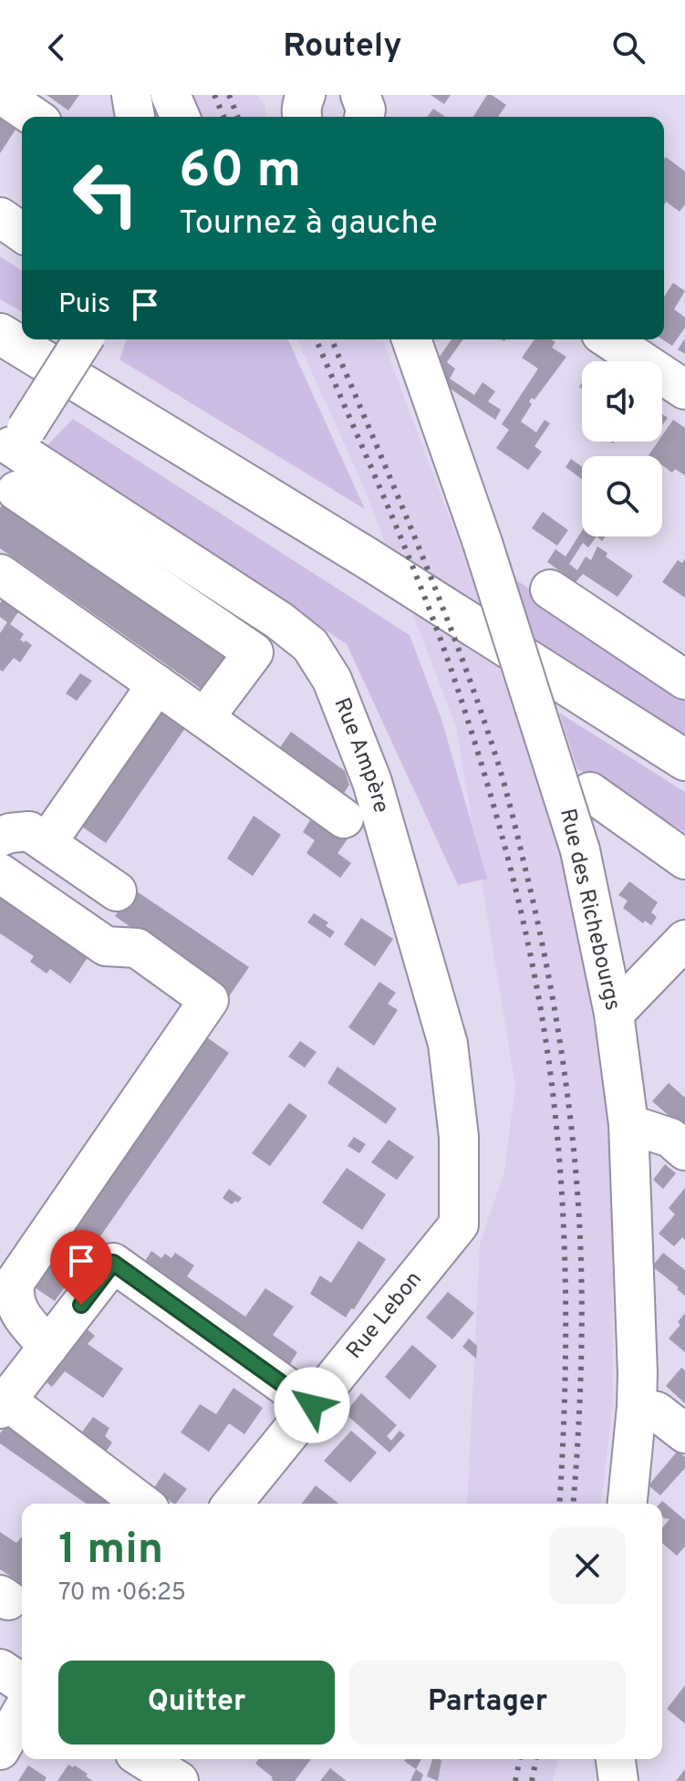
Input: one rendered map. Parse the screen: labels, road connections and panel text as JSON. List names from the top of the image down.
{
  "streets": {
    "street": ["Rue Ampère", "Rue des Richebourgs", "Rue Lebon"]
  },
  "crossings": [
    ["Rue Ampère", "Rue Lebon"]
  ],
  "page": {
    "header": "Routely",
    "turn": ["60 m", "Tournez à gauche"],
    "then": "Puis",
    "heading": ["1 min", "70 m · 06:25"],
    "buttons": ["Quitter", "Partager"]
  }
}
